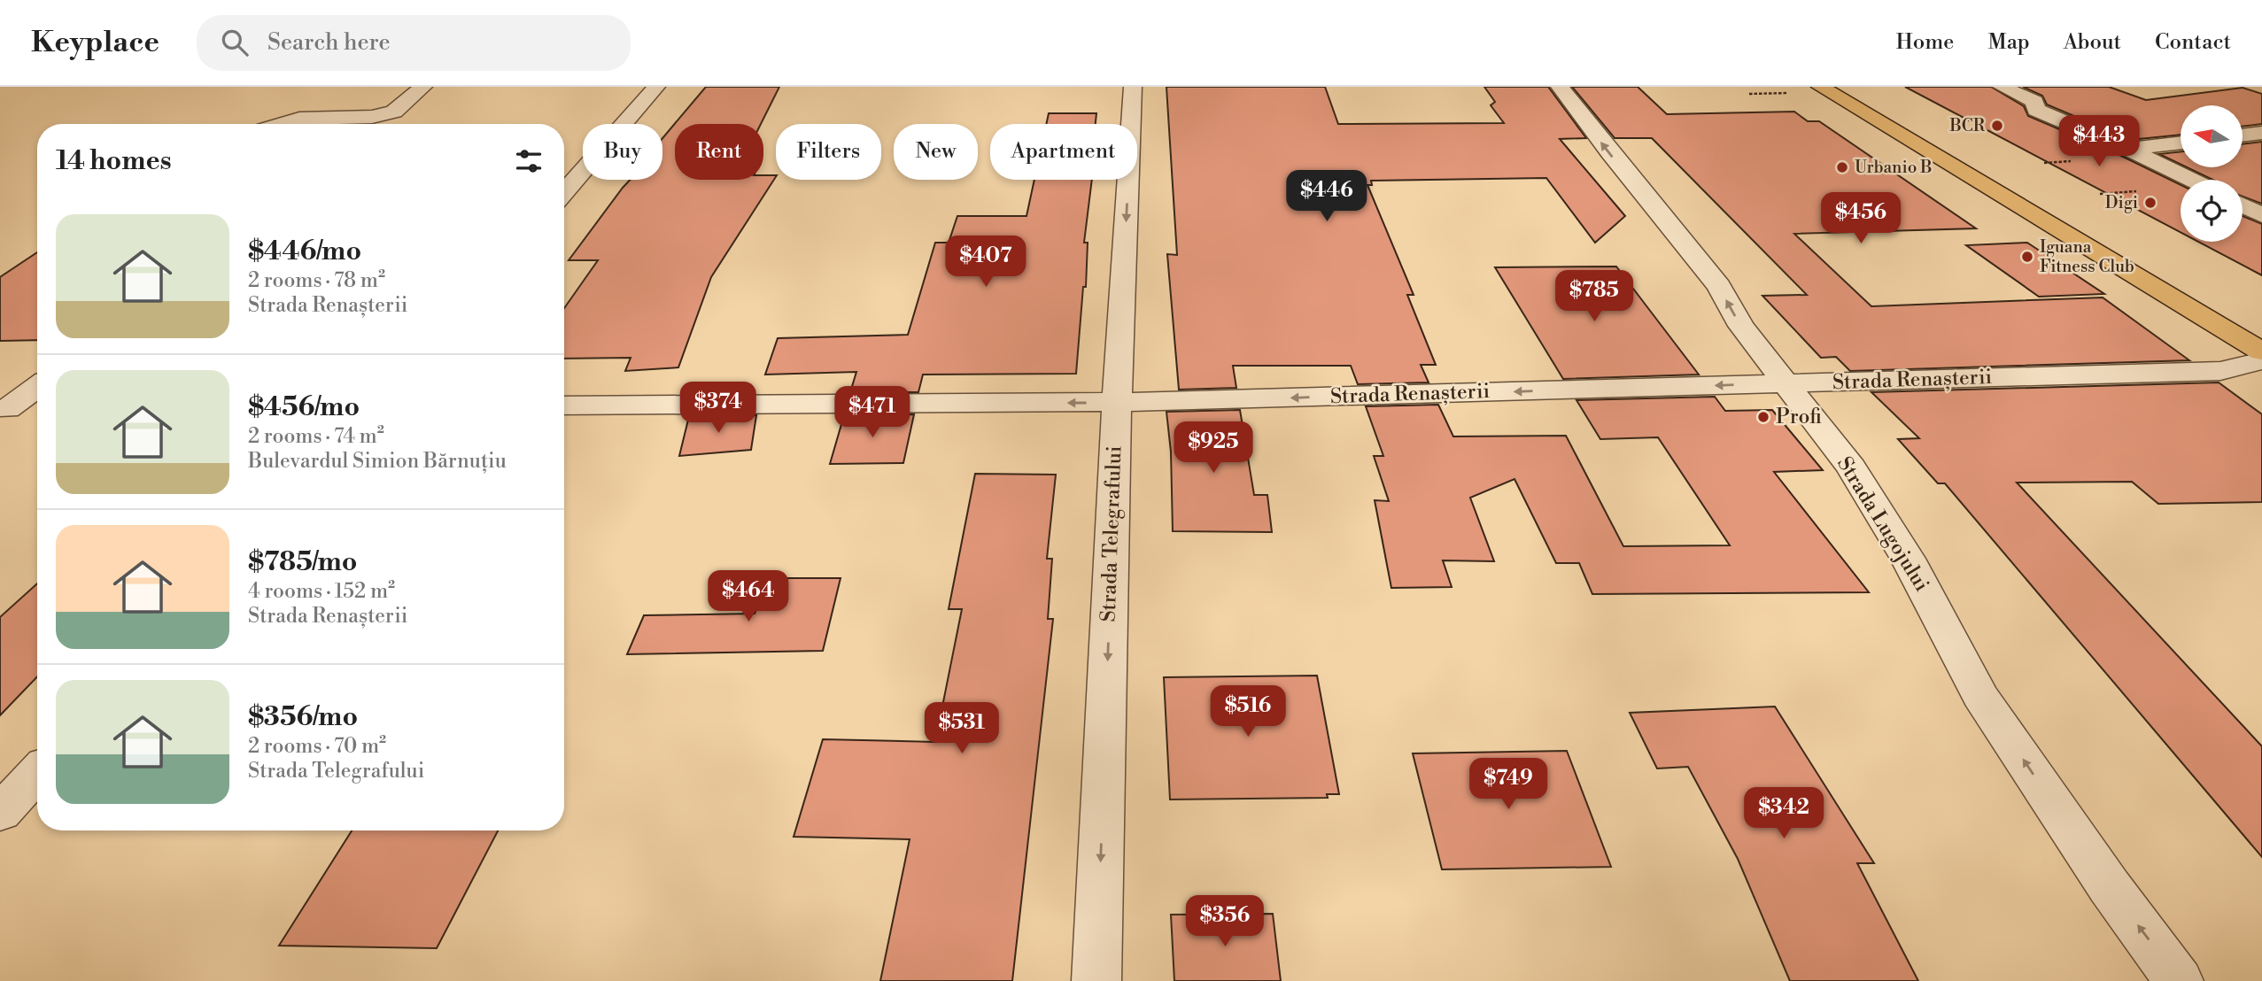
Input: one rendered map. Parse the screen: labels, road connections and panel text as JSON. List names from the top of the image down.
{
  "streets": {
    "street": ["Strada Renașterii", "Strada Lugojului", "Strada Telegrafului"]
  },
  "crossings": [
    ["Strada Renașterii", "Strada Lugojului"],
    ["Strada Renașterii", "Strada Telegrafului"]
  ],
  "one_way": ["Strada Renașterii", "Strada Lugojului", "Strada Telegrafului"],
  "places": [
    "BCR",
    "Urbanio B",
    "Digi",
    "Iguana Fitness Club",
    "Profi"
  ],
  "north": "left",
  "page": {
    "header": "Keyplace",
    "search": "Search here",
    "nav": [
      "Home",
      "Map",
      "About",
      "Contact"
    ],
    "price": [
      "$443",
      "$446",
      "$456",
      "$407",
      "$785",
      "$374",
      "$471",
      "$925",
      "$464",
      "$516",
      "$531",
      "$749",
      "$342",
      "$356"
    ],
    "chip": [
      "Buy",
      "Rent",
      "Filters",
      "New",
      "Apartment"
    ],
    "heading": "14 homes",
    "list": [
      {
        "name": "$446/mo",
        "note": "2 rooms · 78 m² · Strada Renașterii"
      },
      {
        "name": "$456/mo",
        "note": "2 rooms · 74 m² · Bulevardul Simion Bărnuțiu"
      },
      {
        "name": "$785/mo",
        "note": "4 rooms · 152 m² · Strada Renașterii"
      },
      {
        "name": "$356/mo",
        "note": "2 rooms · 70 m² · Strada Telegrafului"
      }
    ]
  }
}
